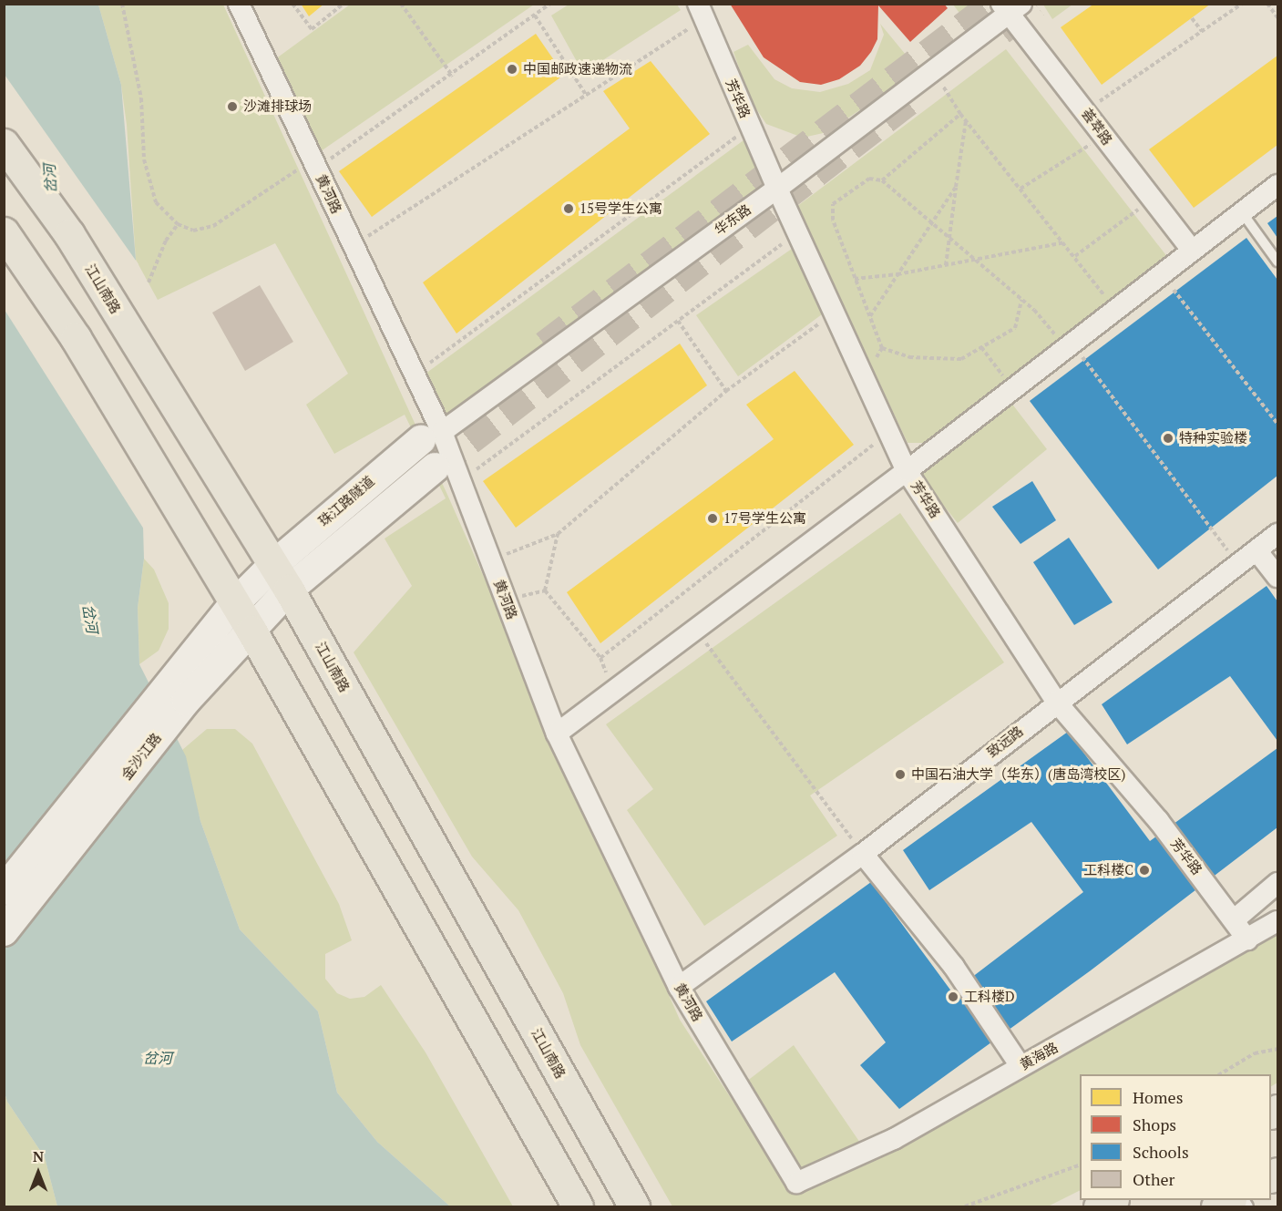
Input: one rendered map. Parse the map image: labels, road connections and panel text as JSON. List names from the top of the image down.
{
  "streets": {
    "main road": ["江山南路", "珠江路隧道", "金沙江路"],
    "street": [
      "芳华路",
      "荟萃路",
      "黄河路",
      "华东路",
      "致远路",
      "黄海路"
    ]
  },
  "crossings": [
    ["芳华路", "华东路"],
    ["芳华路", "致远路"],
    ["芳华路", "黄海路"],
    ["荟萃路", "华东路"],
    ["黄河路", "华东路"],
    ["黄河路", "珠江路隧道"],
    ["黄河路", "致远路"],
    ["黄河路", "黄海路"],
    ["华东路", "珠江路隧道"],
    ["江山南路", "珠江路隧道"],
    ["江山南路", "金沙江路"],
    ["珠江路隧道", "金沙江路"]
  ],
  "water": ["岔河"],
  "places": [
    "中国邮政速递物流",
    "沙滩排球场",
    "15号学生公寓",
    "特种实验楼",
    "17号学生公寓",
    "中国石油大学（华东）(唐岛湾校区)",
    "工科楼C",
    "工科楼D"
  ],
  "legend": [
    "Homes",
    "Shops",
    "Schools",
    "Other"
  ],
  "north": "top"
}
